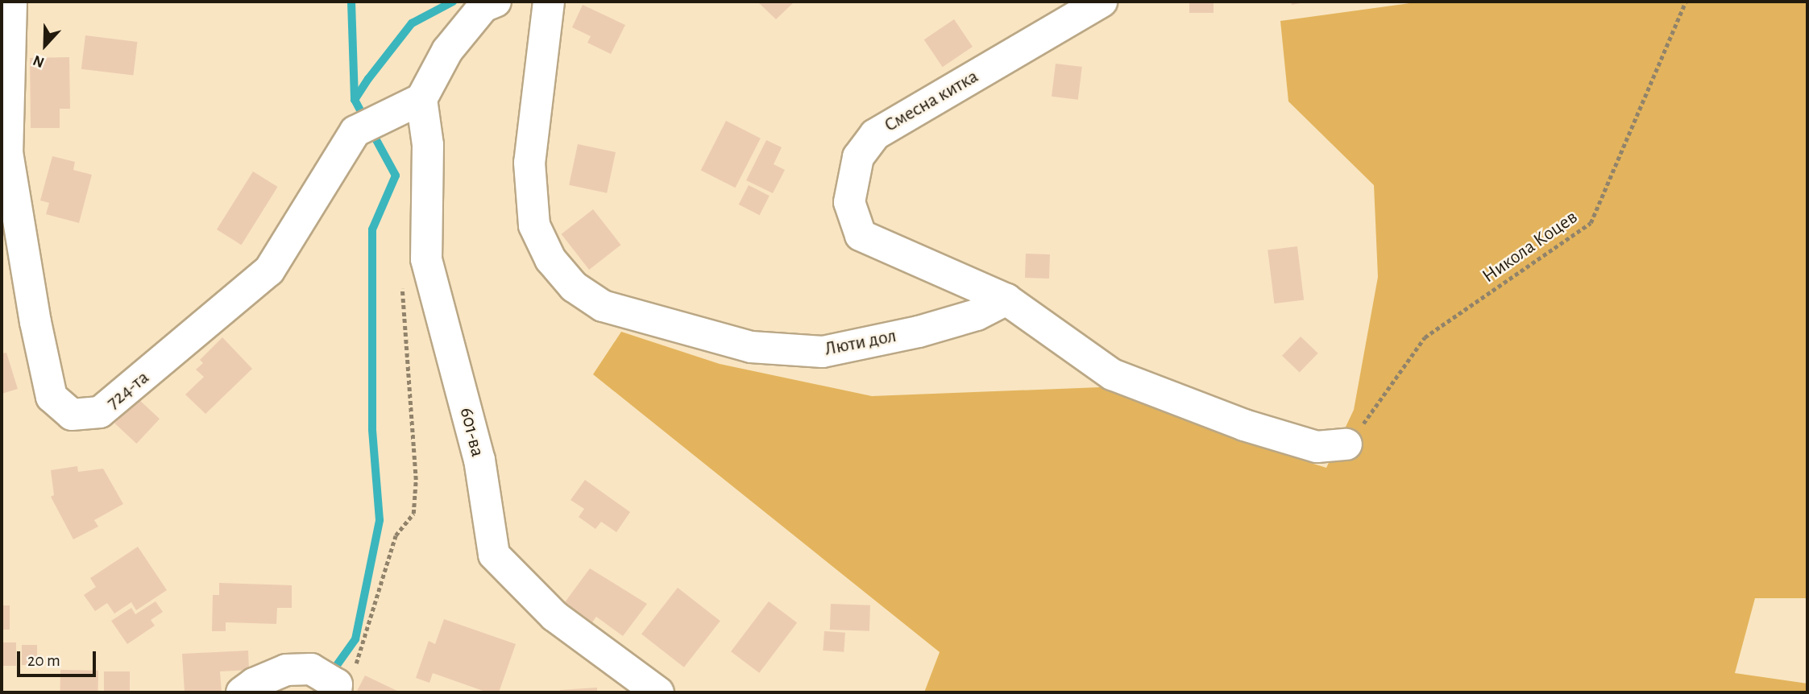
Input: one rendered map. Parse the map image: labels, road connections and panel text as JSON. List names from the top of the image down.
{
  "streets": {
    "street": [
      "Смесна китка",
      "Люти дол",
      "724-та",
      "601-ва"
    ],
    "path": ["Никола Коцев"]
  },
  "crossings": [
    ["Смесна китка", "Люти дол"],
    ["724-та", "601-ва"]
  ],
  "scale_bar": "20 m",
  "north": "bottom"
}
